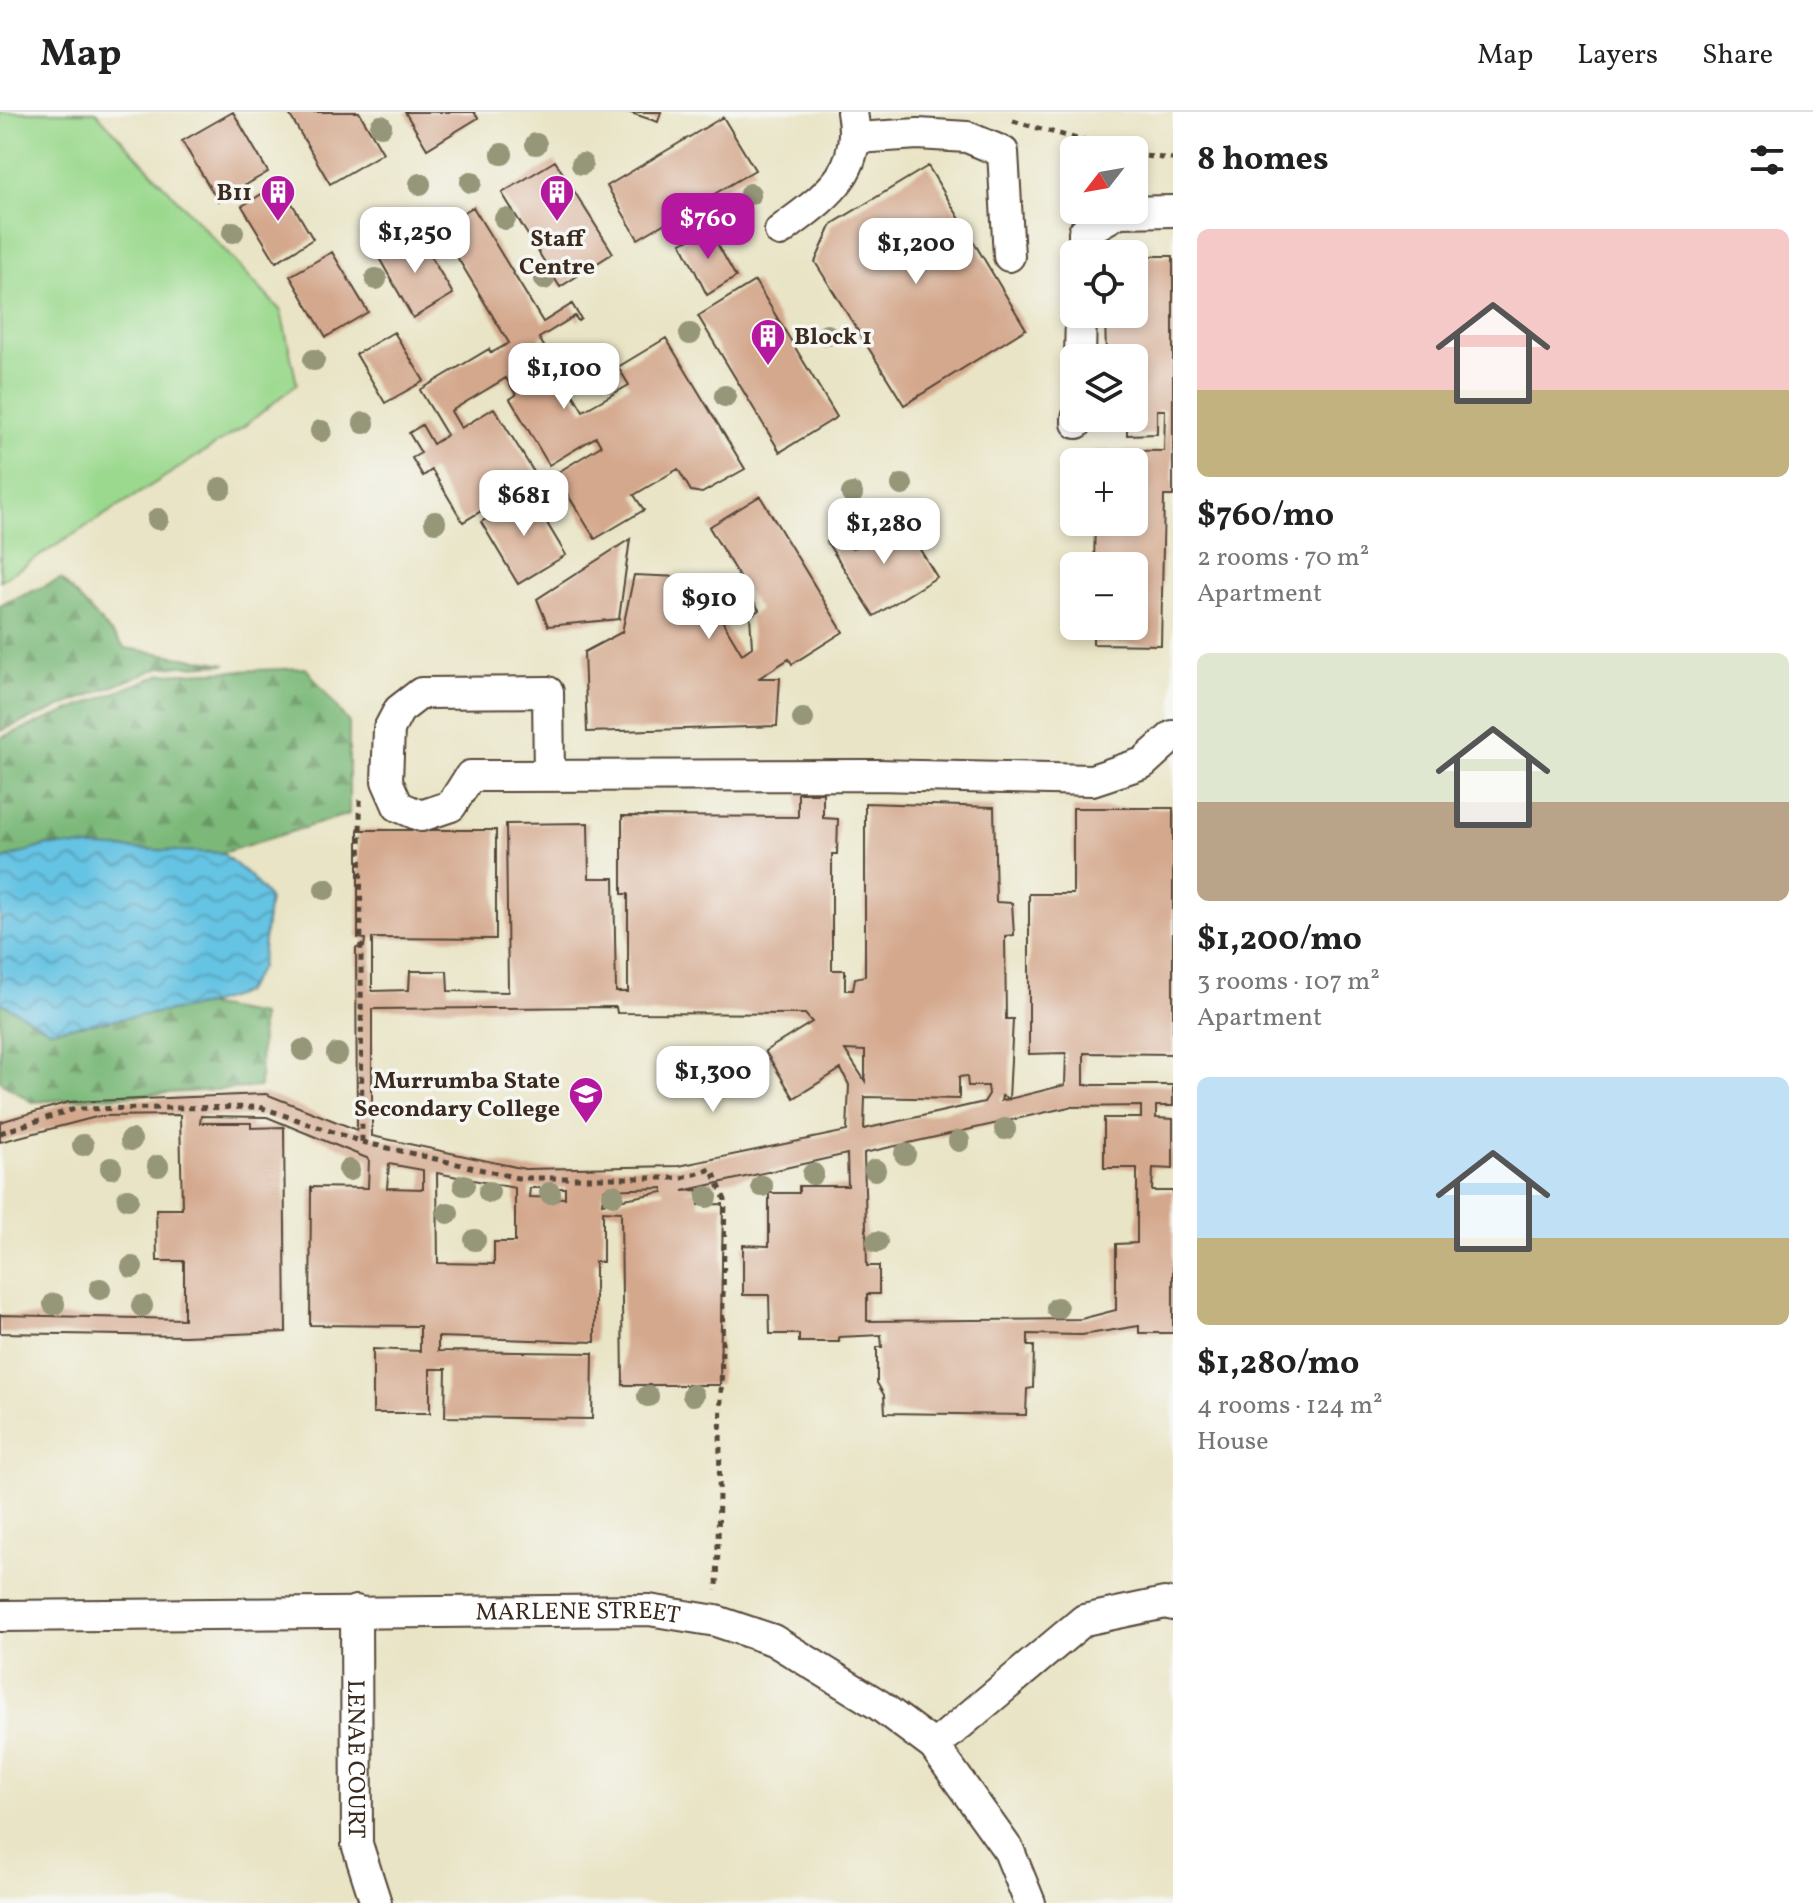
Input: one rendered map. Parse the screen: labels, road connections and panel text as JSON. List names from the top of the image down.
{
  "streets": {
    "street": ["MARLENE STREET", "LENAE COURT"]
  },
  "crossings": [
    ["MARLENE STREET", "LENAE COURT"]
  ],
  "places": {
    "building": ["B11", "Staff Centre", "Block 1"],
    "school or university": ["Murrumba State Secondary College"]
  },
  "north": "bottom left",
  "page": {
    "header": "Map",
    "nav": ["Map", "Layers", "Share"],
    "heading": "8 homes",
    "map_buttons": ["+", "−"],
    "price": [
      "$760",
      "$1,250",
      "$1,200",
      "$1,100",
      "$681",
      "$1,280",
      "$910",
      "$1,300"
    ],
    "list": [
      {
        "name": "$760/mo",
        "note": "2 rooms · 70 m² · Apartment"
      },
      {
        "name": "$1,200/mo",
        "note": "3 rooms · 107 m² · Apartment"
      },
      {
        "name": "$1,280/mo",
        "note": "4 rooms · 124 m² · House"
      }
    ]
  }
}
